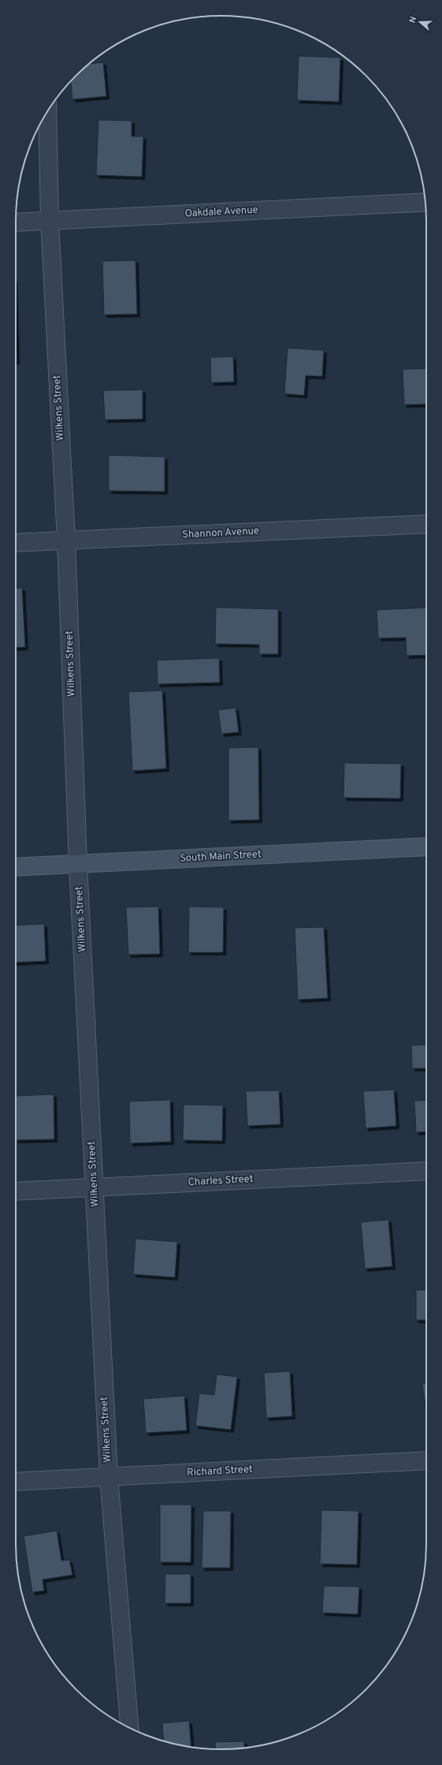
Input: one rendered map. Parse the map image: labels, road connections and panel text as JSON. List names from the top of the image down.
{
  "streets": {
    "street": [
      "Oakdale Avenue",
      "Wilkens Street",
      "Shannon Avenue",
      "South Main Street",
      "Charles Street",
      "Richard Street"
    ]
  },
  "crossings": [
    ["Oakdale Avenue", "Wilkens Street"],
    ["Wilkens Street", "Shannon Avenue"],
    ["Wilkens Street", "South Main Street"],
    ["Wilkens Street", "Charles Street"],
    ["Wilkens Street", "Richard Street"]
  ],
  "north": "left"
}
